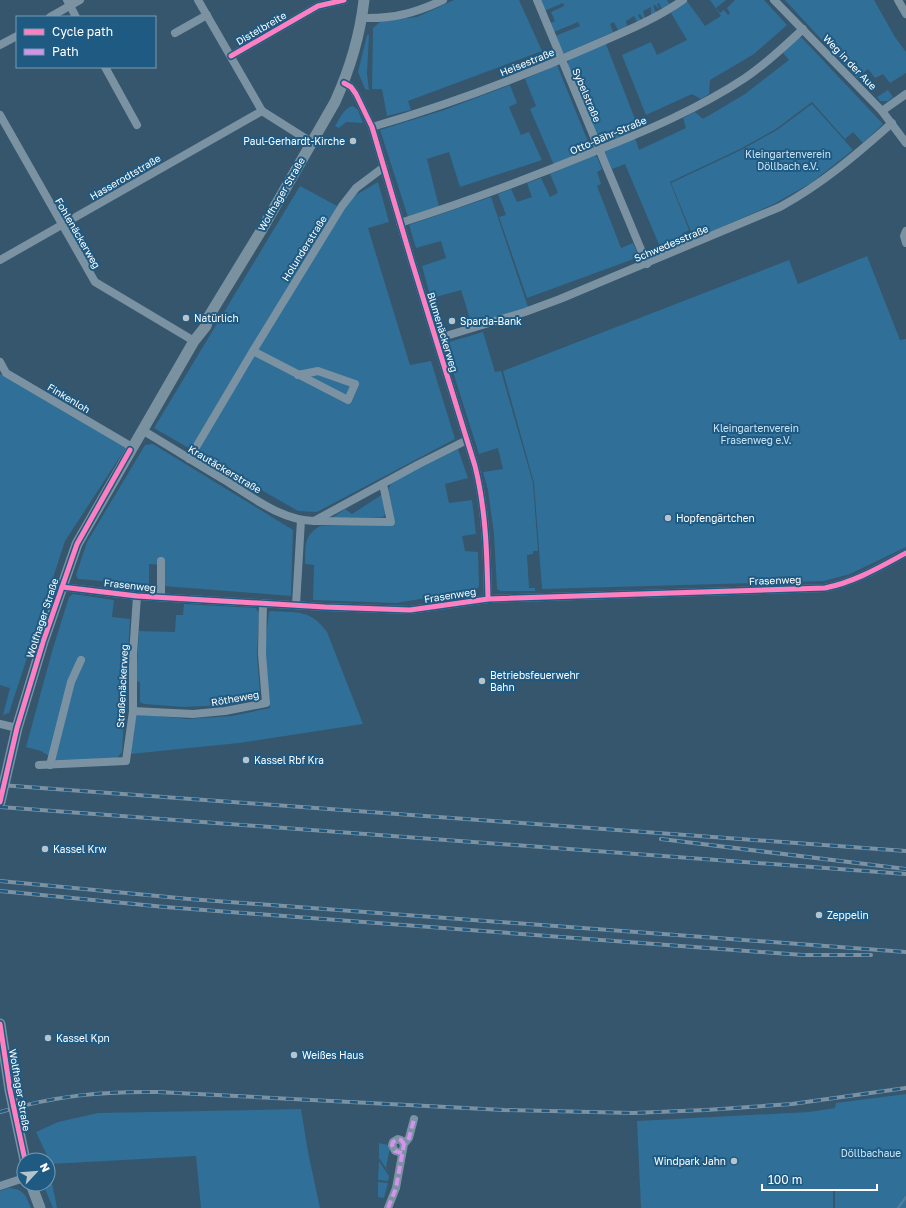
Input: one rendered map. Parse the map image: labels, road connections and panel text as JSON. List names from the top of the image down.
{
  "streets": {
    "main road": ["Wolfhager Straße"],
    "street": [
      "Distelbreite",
      "Heisestraße",
      "Weg in der Aue",
      "Sybelstraße",
      "Otto-Bähr-Straße",
      "Hasserodtstraße",
      "Fohlenäckerweg",
      "Schwedesstraße",
      "Holunderstraße",
      "Blumenäckerweg",
      "Finkenloh",
      "Krautäckerstraße",
      "Frasenweg",
      "Straßenäckerweg",
      "Rötheweg"
    ]
  },
  "crossings": [
    ["Heisestraße", "Sybelstraße"],
    ["Heisestraße", "Blumenäckerweg"],
    ["Weg in der Aue", "Otto-Bähr-Straße"],
    ["Weg in der Aue", "Schwedesstraße"],
    ["Sybelstraße", "Otto-Bähr-Straße"],
    ["Sybelstraße", "Schwedesstraße"],
    ["Otto-Bähr-Straße", "Blumenäckerweg"],
    ["Hasserodtstraße", "Fohlenäckerweg"],
    ["Wolfhager Straße", "Fohlenäckerweg"],
    ["Wolfhager Straße", "Blumenäckerweg"],
    ["Wolfhager Straße", "Finkenloh"],
    ["Wolfhager Straße", "Krautäckerstraße"],
    ["Wolfhager Straße", "Frasenweg"],
    ["Schwedesstraße", "Blumenäckerweg"],
    ["Holunderstraße", "Blumenäckerweg"],
    ["Holunderstraße", "Krautäckerstraße"],
    ["Blumenäckerweg", "Krautäckerstraße"],
    ["Blumenäckerweg", "Frasenweg"],
    ["Frasenweg", "Straßenäckerweg"],
    ["Frasenweg", "Rötheweg"],
    ["Straßenäckerweg", "Rötheweg"]
  ],
  "parks": ["Kleingartenverein Döllbach e.V.", "Kleingartenverein Frasenweg e.V.", "Döllbachaue"],
  "places": [
    "Paul-Gerhardt-Kirche",
    "Natürlich",
    "Sparda-Bank",
    "Hopfengärtchen",
    "Betriebsfeuerwehr Bahn",
    "Kassel Rbf Kra",
    "Kassel Krw",
    "Zeppelin",
    "Kassel Kpn",
    "Weißes Haus",
    "Windpark Jahn"
  ],
  "legend": ["Cycle path", "Path"],
  "scale_bar": "100 m",
  "north": "top right"
}
